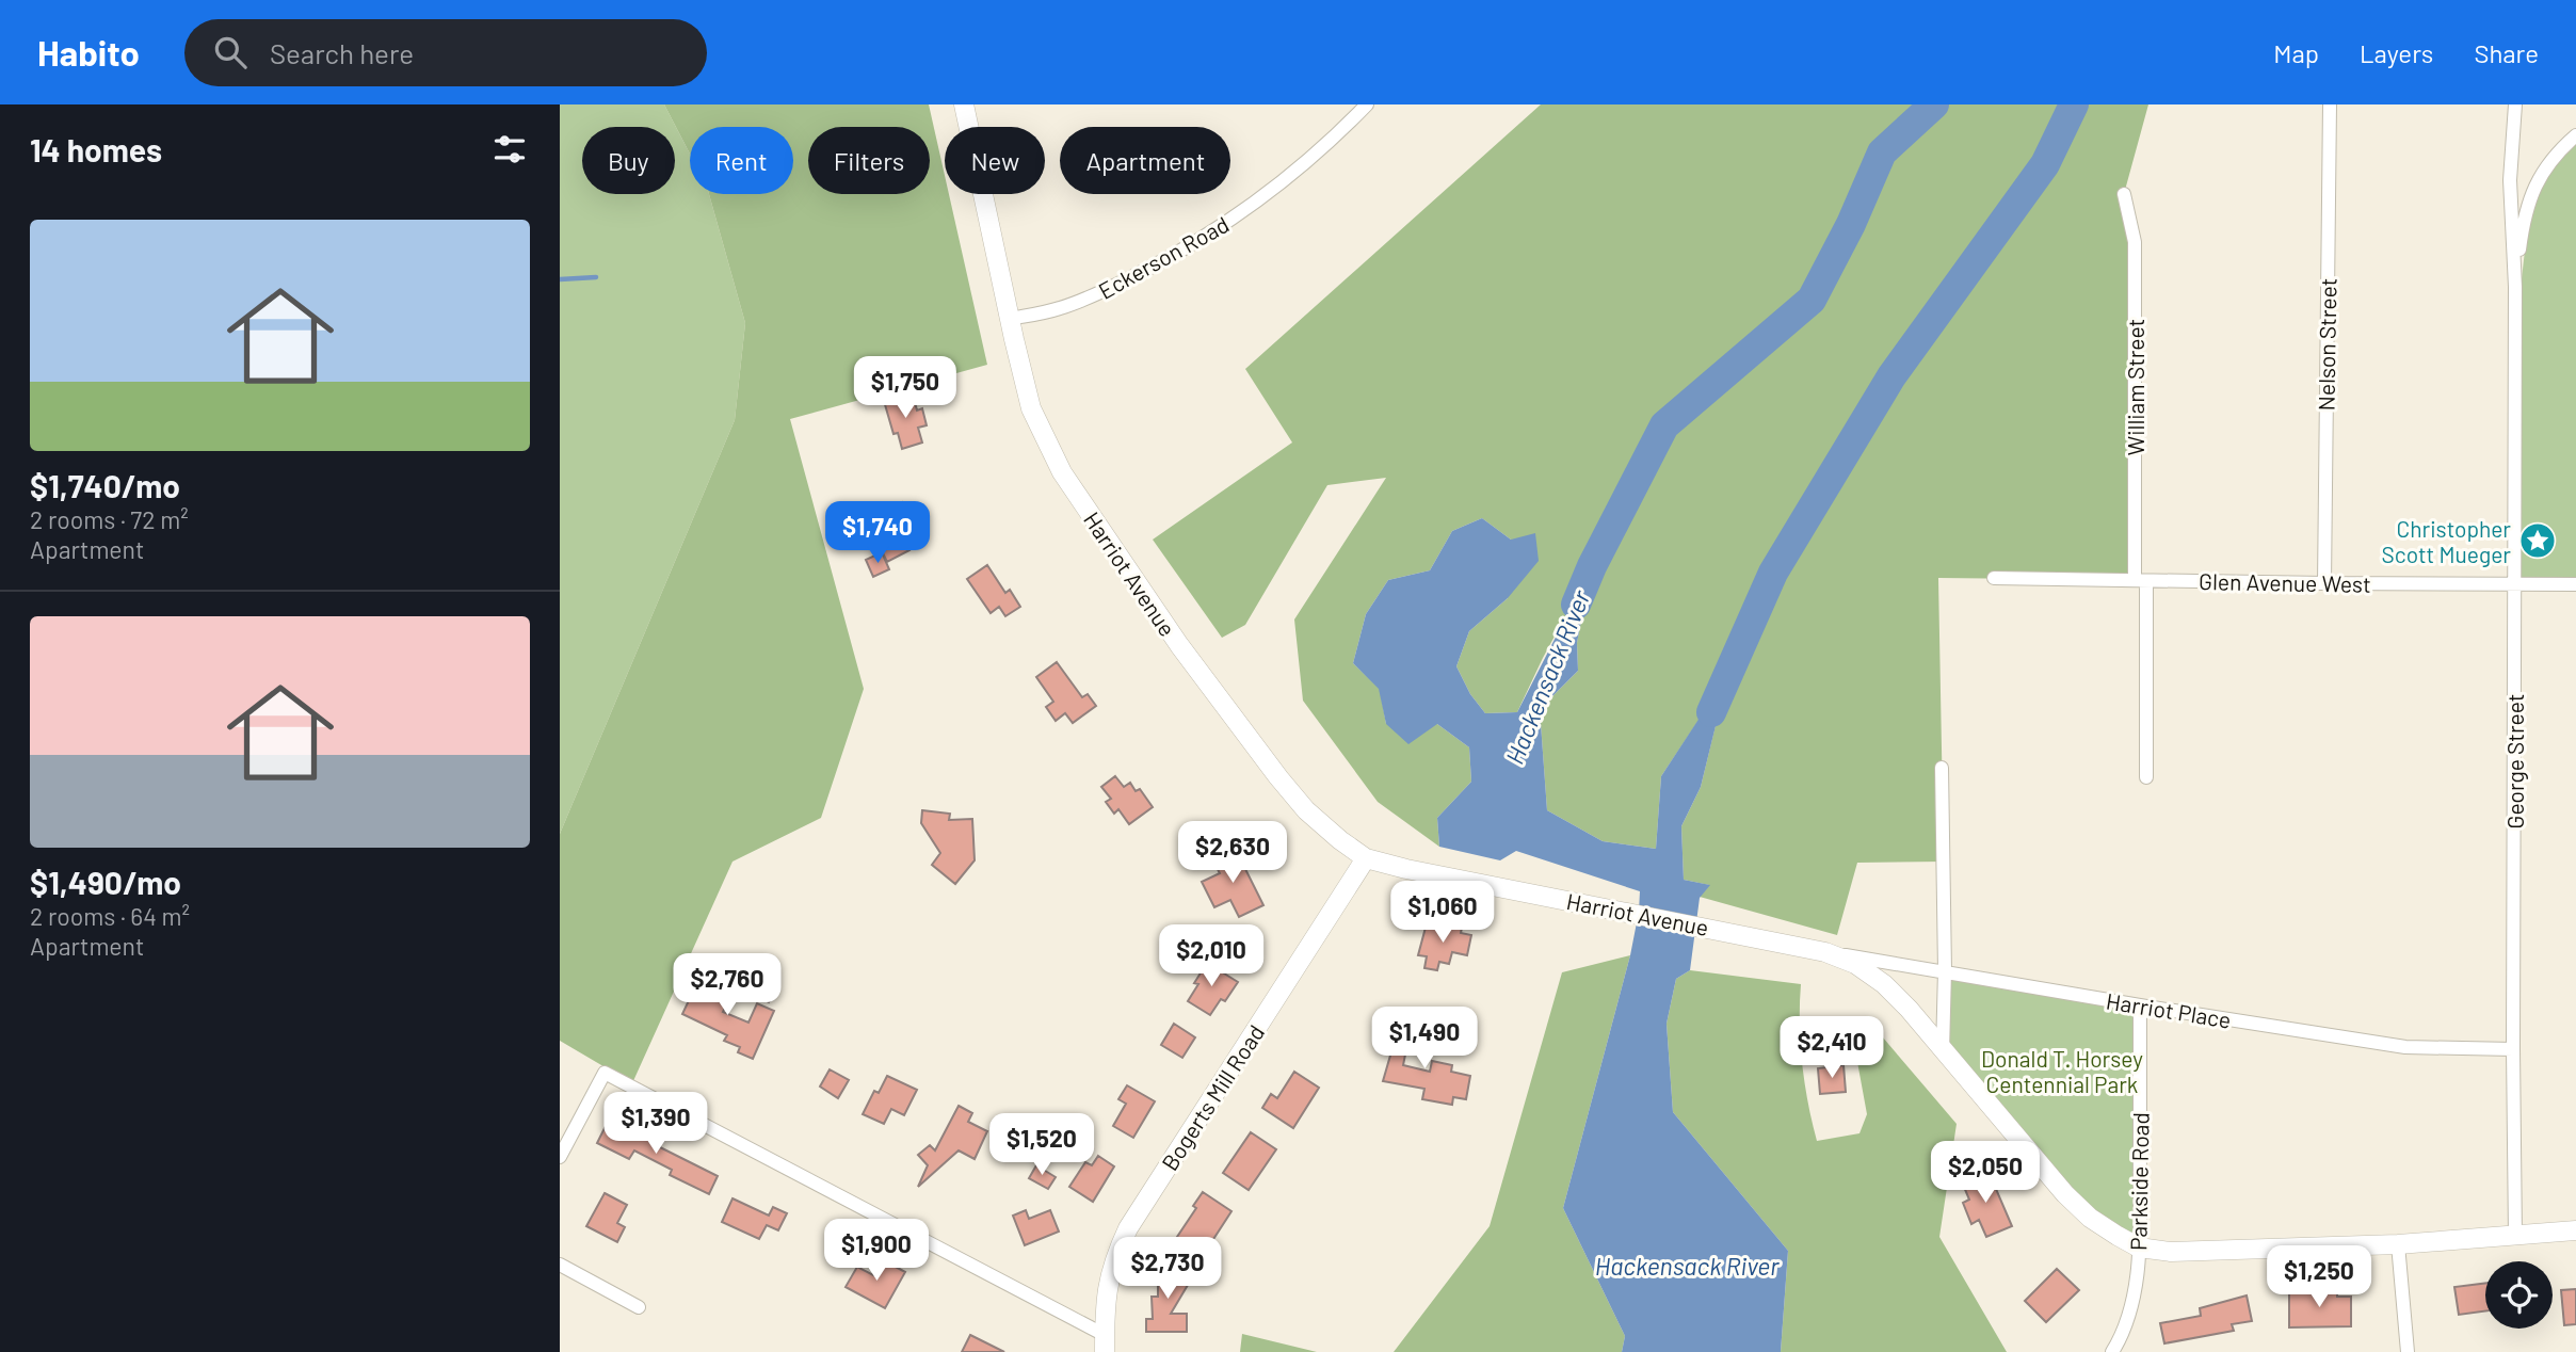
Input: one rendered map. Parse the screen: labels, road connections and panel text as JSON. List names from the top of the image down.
{
  "streets": {
    "street": [
      "Eckerson Road",
      "Nelson Street",
      "William Street",
      "Harriot Avenue",
      "Glen Avenue West",
      "George Street",
      "Harriot Place",
      "Bogerts Mill Road",
      "Parkside Road"
    ]
  },
  "crossings": [
    ["Eckerson Road", "Harriot Avenue"],
    ["Nelson Street", "Glen Avenue West"],
    ["William Street", "Glen Avenue West"],
    ["Harriot Avenue", "George Street"],
    ["Harriot Avenue", "Harriot Place"],
    ["Harriot Avenue", "Bogerts Mill Road"],
    ["Harriot Avenue", "Parkside Road"],
    ["Glen Avenue West", "George Street"],
    ["George Street", "Harriot Place"],
    ["Harriot Place", "Parkside Road"]
  ],
  "water": ["Hackensack River"],
  "parks": ["Donald T. Horsey Centennial Park"],
  "places": {
    "place": ["Christopher Scott Mueger"]
  },
  "page": {
    "header": "Habito",
    "search": "Search here",
    "nav": ["Map", "Layers", "Share"],
    "heading": "14 homes",
    "chip": [
      "Buy",
      "Rent",
      "Filters",
      "New",
      "Apartment"
    ],
    "list": [
      {
        "name": "$1,740/mo",
        "note": "2 rooms · 72 m² · Apartment"
      },
      {
        "name": "$1,490/mo",
        "note": "2 rooms · 64 m² · Apartment"
      }
    ],
    "price": [
      "$1,750",
      "$1,740",
      "$2,630",
      "$1,060",
      "$2,010",
      "$2,760",
      "$1,490",
      "$2,410",
      "$1,390",
      "$1,520",
      "$2,050",
      "$1,900",
      "$2,730",
      "$1,250"
    ]
  }
}
